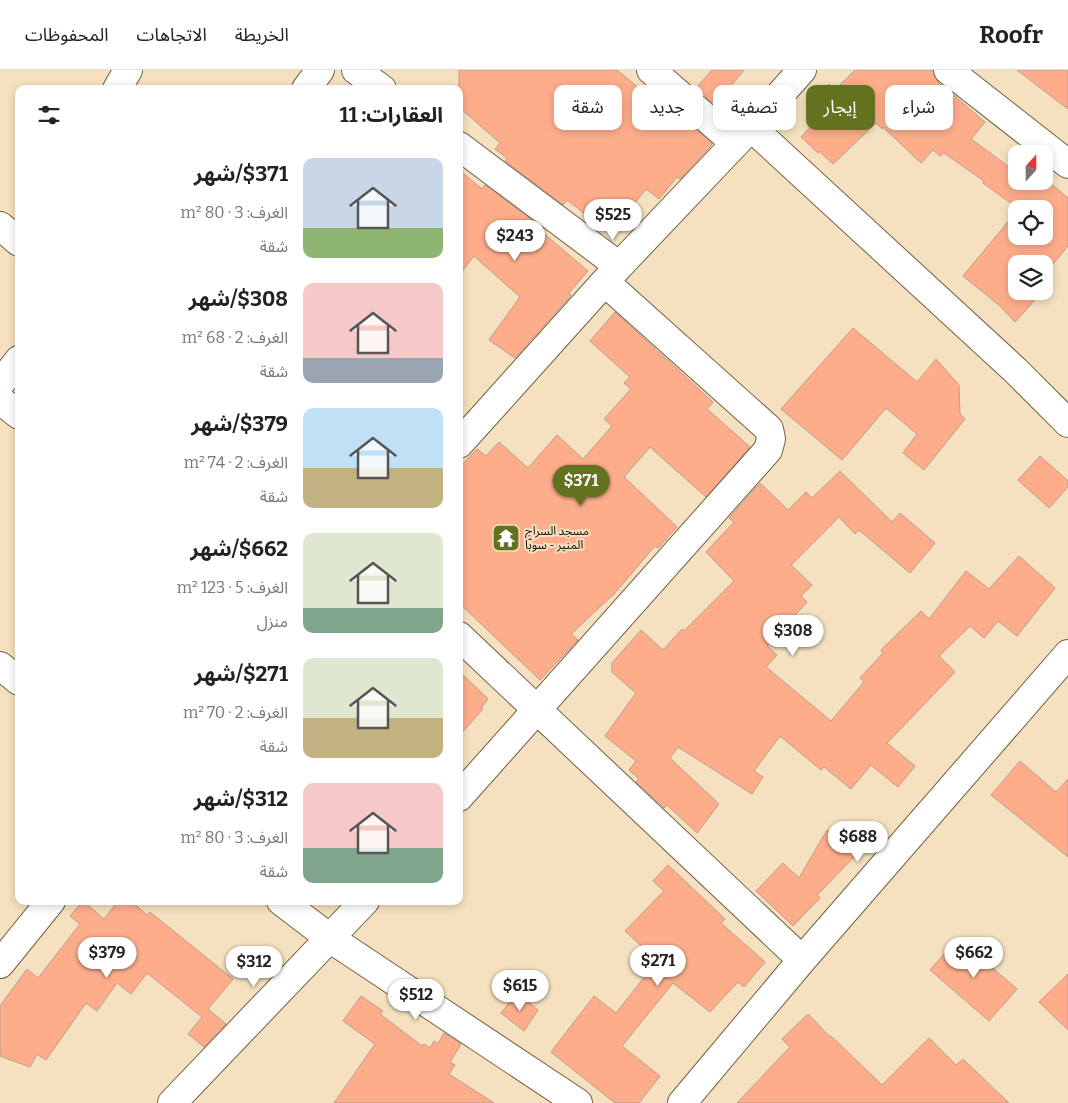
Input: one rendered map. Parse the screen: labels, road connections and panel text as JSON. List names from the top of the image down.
{
  "places": {
    "temple": ["مسجد السراج المنير - سوبا"]
  },
  "north": "top",
  "page": {
    "header": "Roofr",
    "nav": ["الخريطة", "الاتجاهات", "المحفوظات"],
    "chip": [
      "شراء",
      "إيجار",
      "تصفية",
      "جديد",
      "شقة"
    ],
    "heading": "العقارات: 11",
    "list": [
      {
        "name": "$371/شهر",
        "note": "الغرف: 3 · 80 m² · شقة"
      },
      {
        "name": "$308/شهر",
        "note": "الغرف: 2 · 68 m² · شقة"
      },
      {
        "name": "$379/شهر",
        "note": "الغرف: 2 · 74 m² · شقة"
      },
      {
        "name": "$662/شهر",
        "note": "الغرف: 5 · 123 m² · منزل"
      },
      {
        "name": "$271/شهر",
        "note": "الغرف: 2 · 70 m² · شقة"
      },
      {
        "name": "$312/شهر",
        "note": "الغرف: 3 · 80 m² · شقة"
      }
    ],
    "price": [
      "$525",
      "$243",
      "$371",
      "$308",
      "$688",
      "$379",
      "$662",
      "$271",
      "$312",
      "$615",
      "$512"
    ]
  }
}
